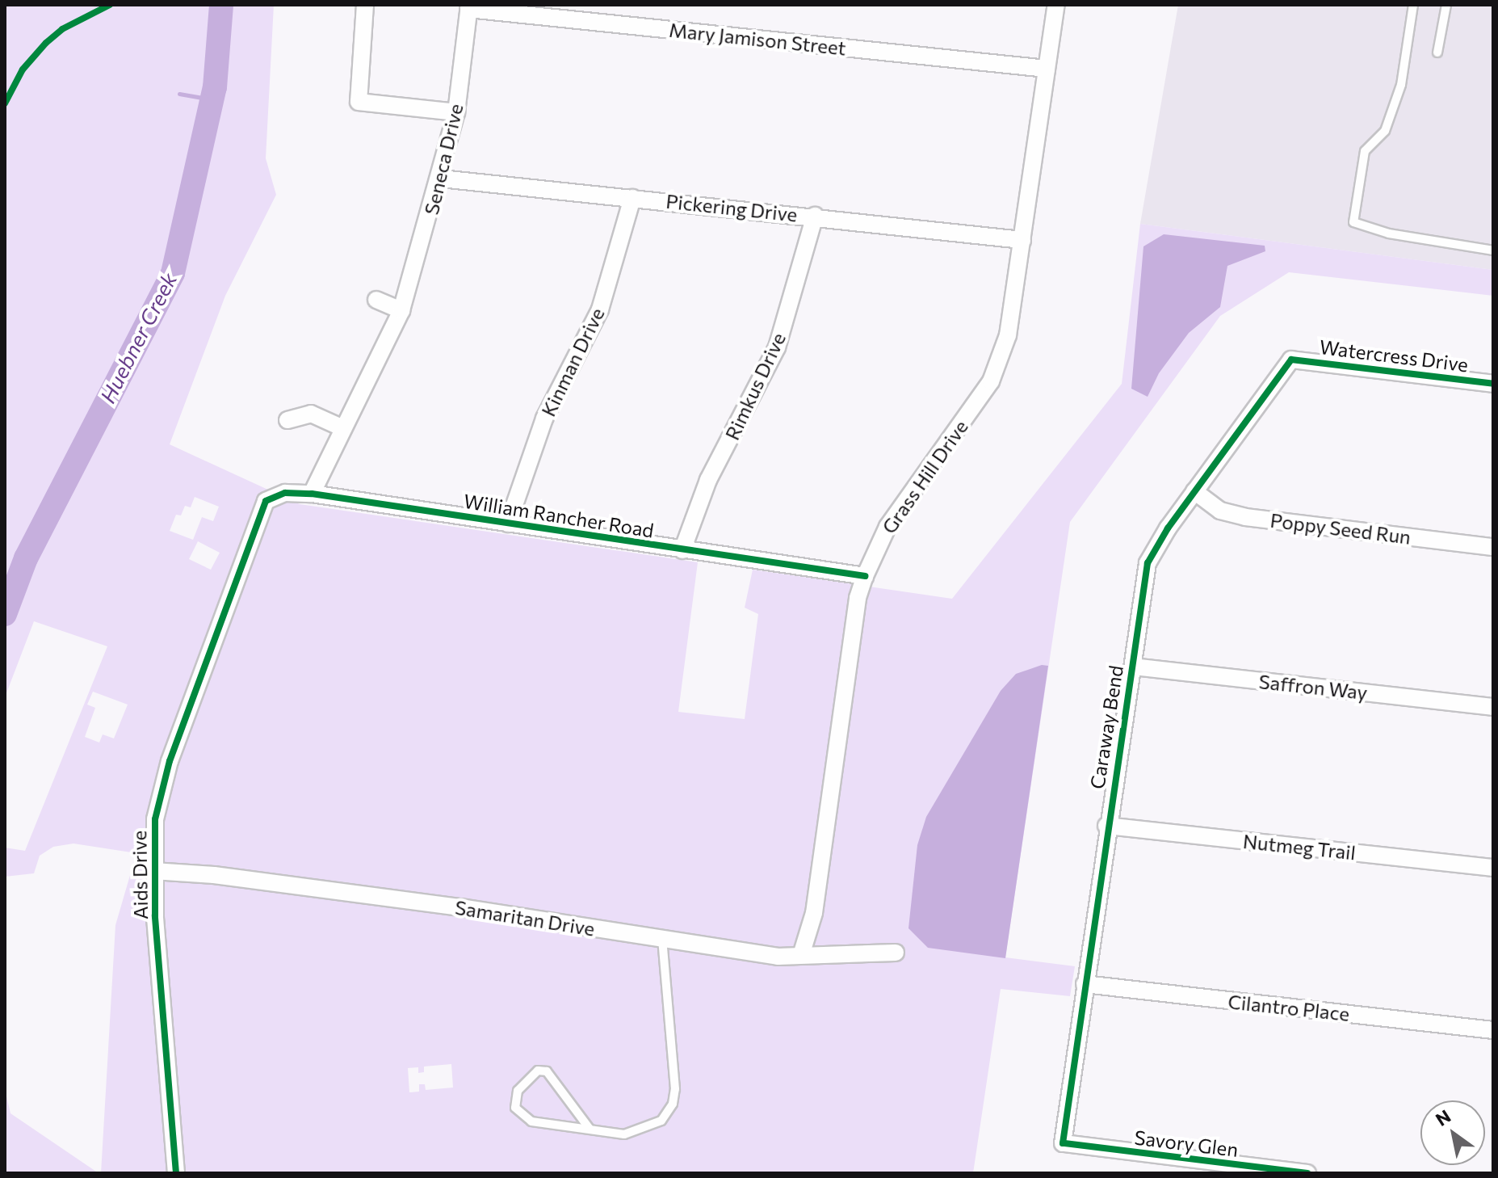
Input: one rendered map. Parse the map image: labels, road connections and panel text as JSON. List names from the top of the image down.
{
  "streets": {
    "street": [
      "Mary Jamison Street",
      "Seneca Drive",
      "Pickering Drive",
      "Watercress Drive",
      "Kinman Drive",
      "Rimkus Drive",
      "Grass Hill Drive",
      "William Rancher Road",
      "Poppy Seed Run",
      "Saffron Way",
      "Caraway Bend",
      "Nutmeg Trail",
      "Aids Drive",
      "Samaritan Drive",
      "Cilantro Place",
      "Savory Glen"
    ]
  },
  "crossings": [
    ["Mary Jamison Street", "Seneca Drive"],
    ["Mary Jamison Street", "Grass Hill Drive"],
    ["Seneca Drive", "Pickering Drive"],
    ["Seneca Drive", "William Rancher Road"],
    ["Pickering Drive", "Kinman Drive"],
    ["Pickering Drive", "Rimkus Drive"],
    ["Pickering Drive", "Grass Hill Drive"],
    ["Watercress Drive", "Caraway Bend"],
    ["Kinman Drive", "William Rancher Road"],
    ["Rimkus Drive", "William Rancher Road"],
    ["Grass Hill Drive", "William Rancher Road"],
    ["Grass Hill Drive", "Samaritan Drive"],
    ["William Rancher Road", "Aids Drive"],
    ["Poppy Seed Run", "Caraway Bend"],
    ["Saffron Way", "Caraway Bend"],
    ["Caraway Bend", "Nutmeg Trail"],
    ["Caraway Bend", "Cilantro Place"],
    ["Caraway Bend", "Savory Glen"],
    ["Aids Drive", "Samaritan Drive"]
  ],
  "water": ["Huebner Creek"],
  "north": "top left"
}
